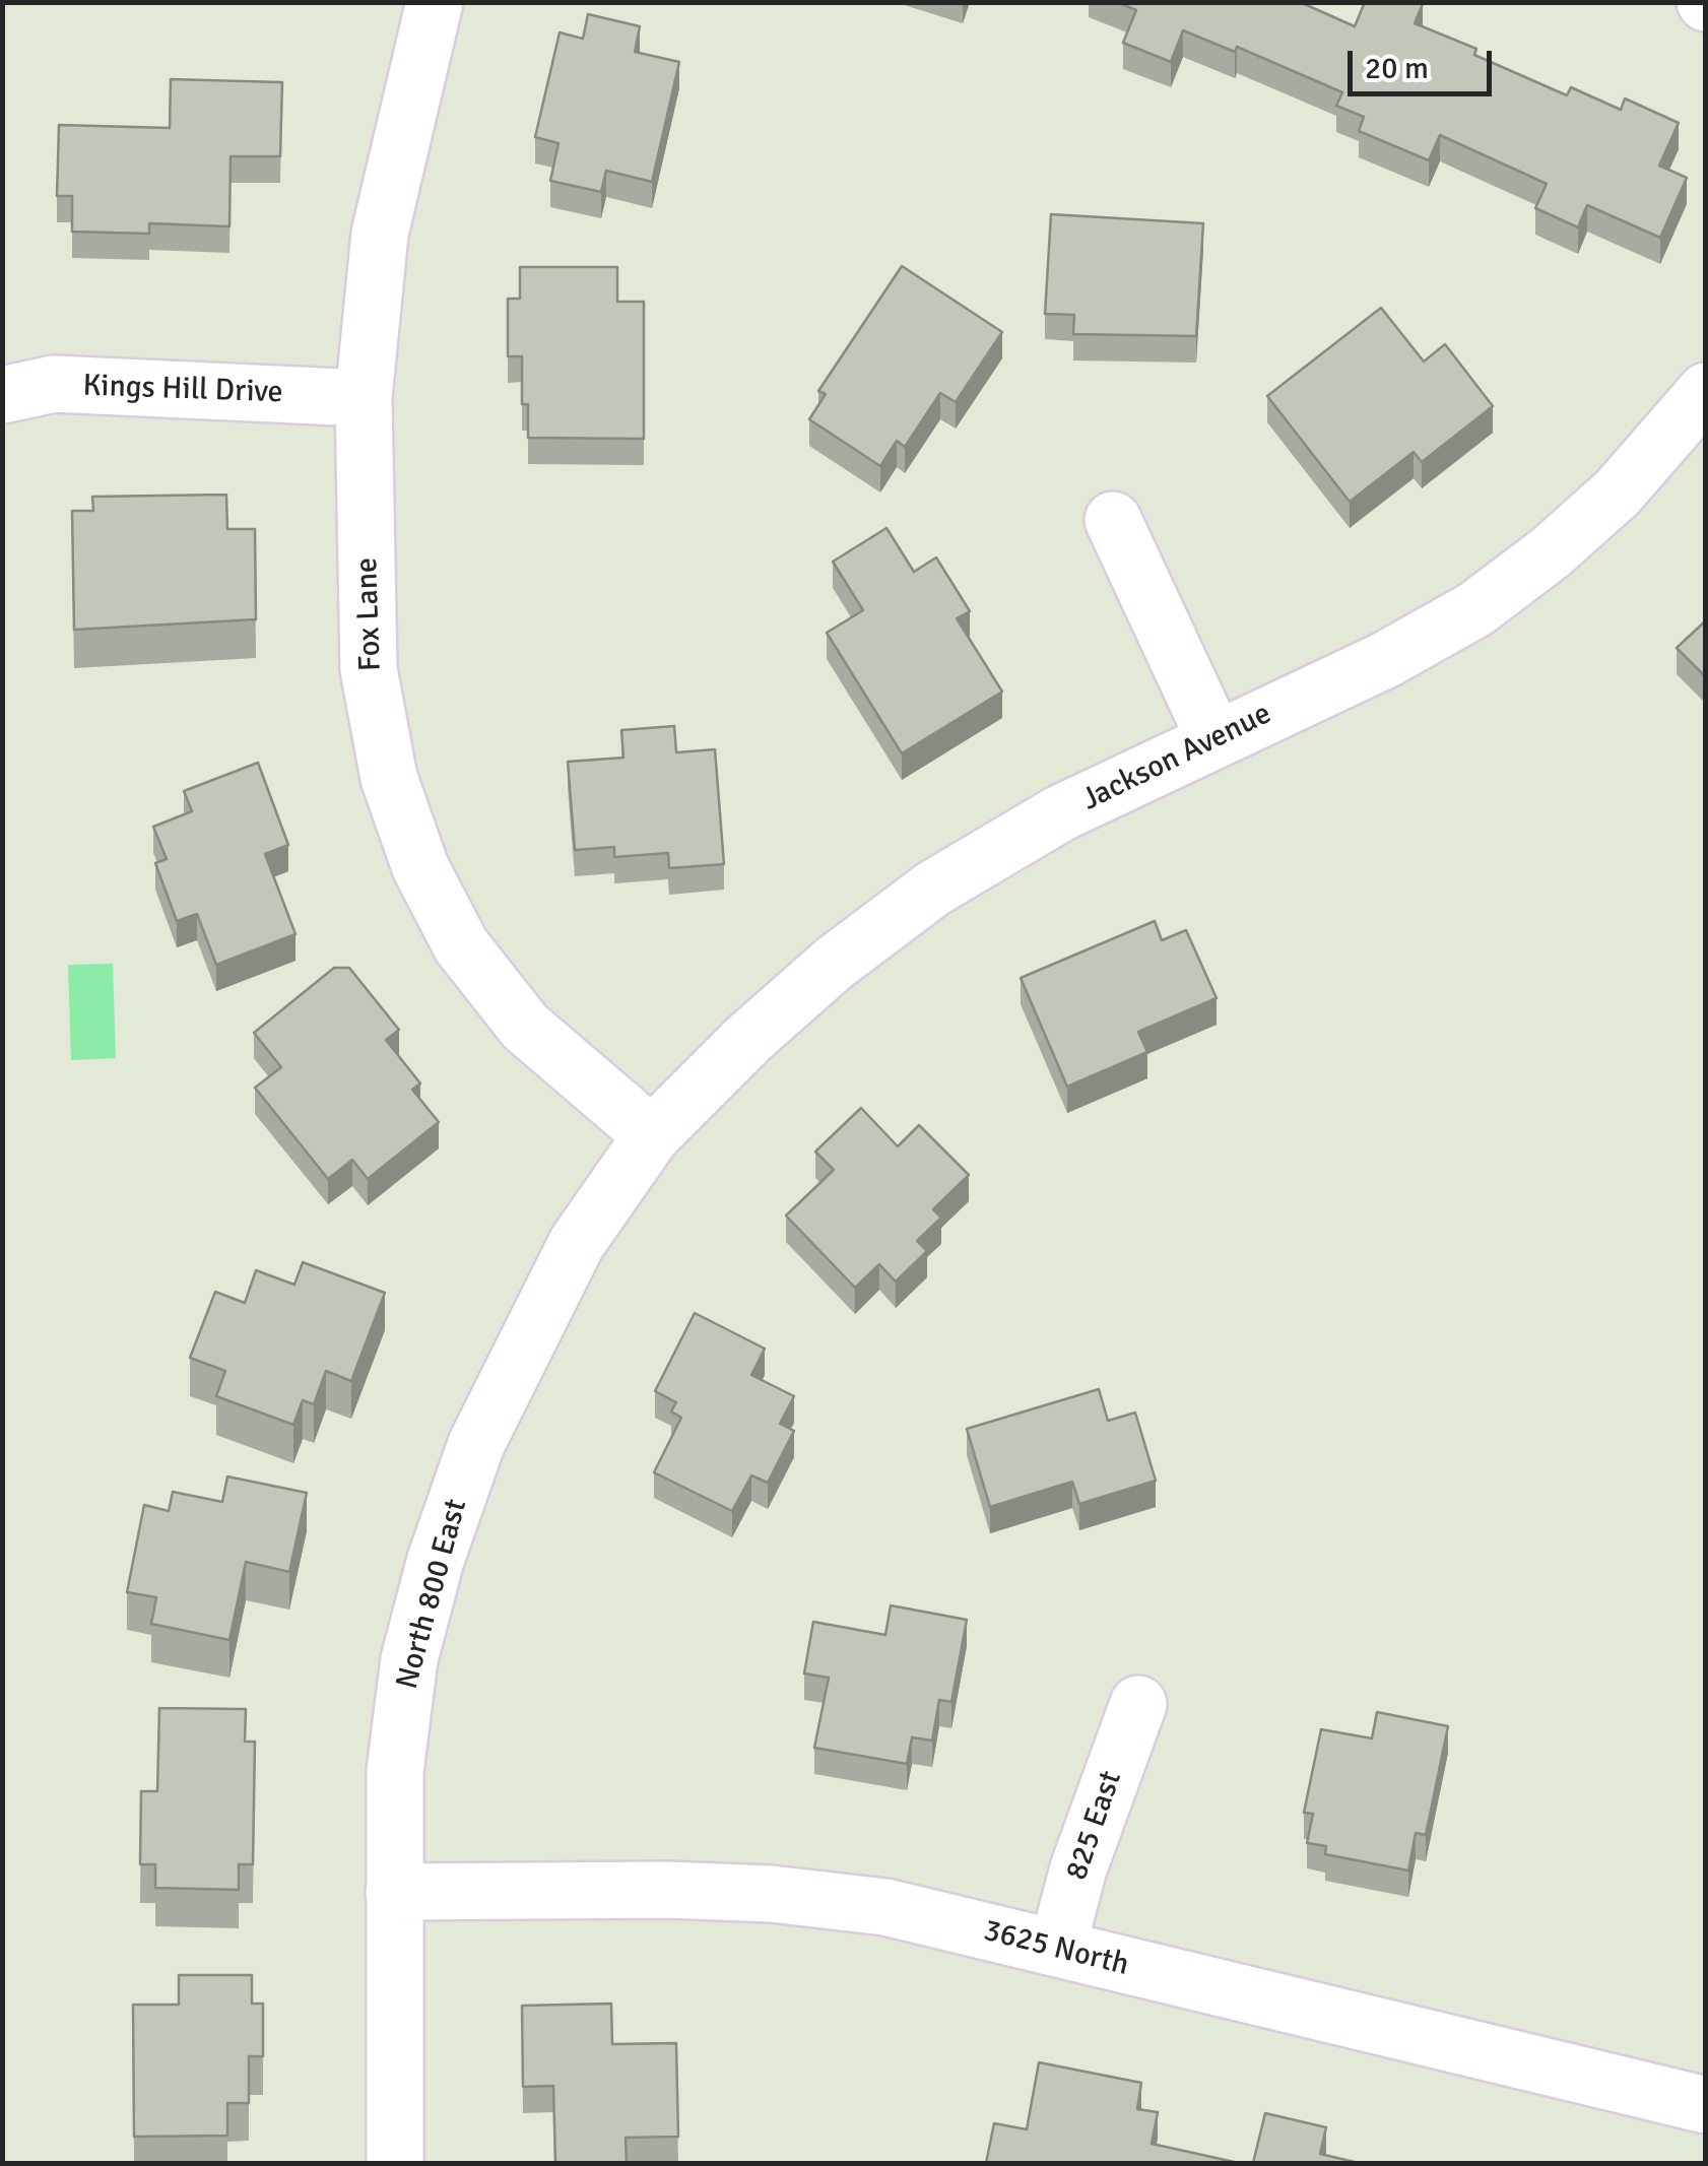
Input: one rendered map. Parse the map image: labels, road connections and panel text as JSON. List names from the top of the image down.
{
  "streets": {
    "street": [
      "Kings Hill Drive",
      "Fox Lane",
      "Jackson Avenue",
      "North 800 East",
      "825 East",
      "3625 North"
    ]
  },
  "crossings": [
    ["Kings Hill Drive", "Fox Lane"],
    ["Fox Lane", "Jackson Avenue"],
    ["Fox Lane", "North 800 East"],
    ["Jackson Avenue", "North 800 East"],
    ["North 800 East", "3625 North"],
    ["825 East", "3625 North"]
  ],
  "scale_bar": "20 m"
}
